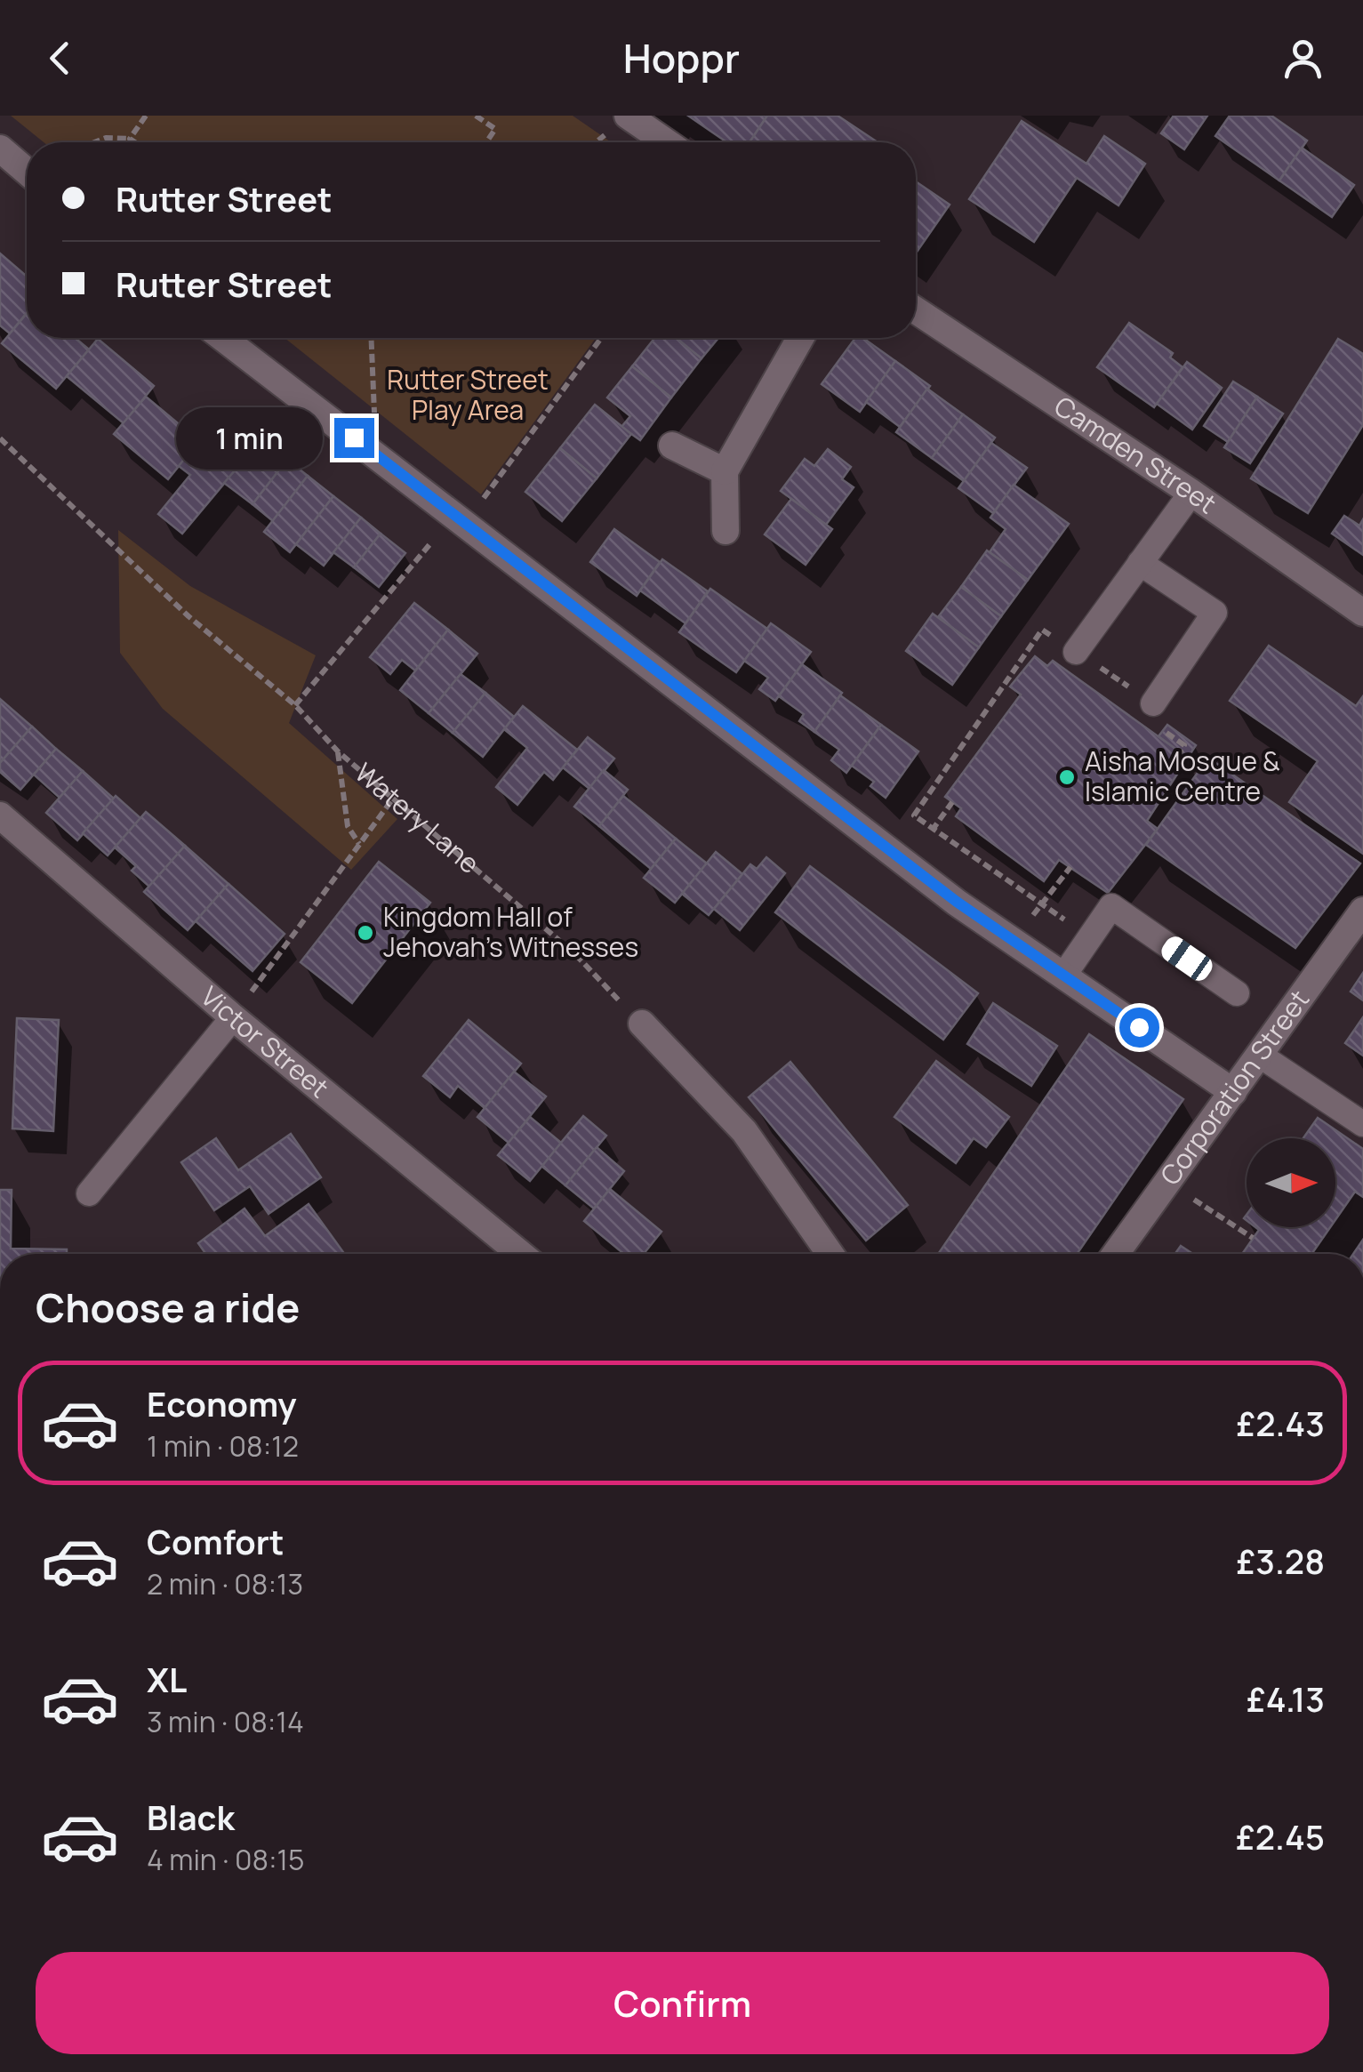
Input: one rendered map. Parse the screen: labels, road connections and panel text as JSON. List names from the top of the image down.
{
  "streets": {
    "street": ["Camden Street", "Victor Street", "Corporation Street"],
    "path": ["Watery Lane"]
  },
  "parks": ["Rutter Street Play Area"],
  "places": ["Aisha Mosque & Islamic Centre", "Kingdom Hall of Jehovah's Witnesses"],
  "north": "right",
  "page": {
    "header": "Hoppr",
    "banner": ["Rutter Street", "Rutter Street"],
    "bubble": "1 min",
    "heading": "Choose a ride",
    "list": [
      {
        "name": "Economy",
        "note": "1 min · 08:12",
        "value": "£2.43"
      },
      {
        "name": "Comfort",
        "note": "2 min · 08:13",
        "value": "£3.28"
      },
      {
        "name": "XL",
        "note": "3 min · 08:14",
        "value": "£4.13"
      },
      {
        "name": "Black",
        "note": "4 min · 08:15",
        "value": "£2.45"
      }
    ],
    "buttons": "Confirm"
  }
}
